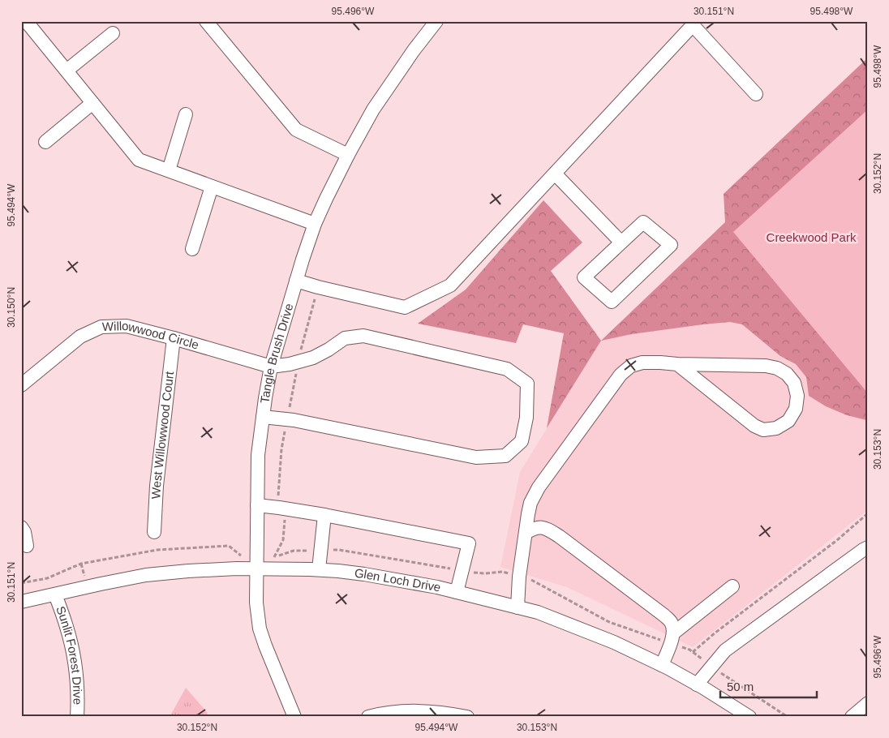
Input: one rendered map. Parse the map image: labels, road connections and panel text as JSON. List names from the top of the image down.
{
  "streets": {
    "street": [
      "Willowwood Circle",
      "Tangle Brush Drive",
      "West Willowwood Court",
      "Glen Loch Drive",
      "Sunlit Forest Drive"
    ]
  },
  "crossings": [
    ["Willowwood Circle", "Tangle Brush Drive"],
    ["Willowwood Circle", "West Willowwood Court"],
    ["Tangle Brush Drive", "Glen Loch Drive"],
    ["Glen Loch Drive", "Sunlit Forest Drive"]
  ],
  "parks": ["Creekwood Park"],
  "scale_bar": "50 m",
  "coordinates": [
    "95.496°W",
    "30.151°N",
    "95.498°W",
    "30.152°N",
    "95.494°W",
    "30.150°N",
    "30.153°N"
  ]
}
